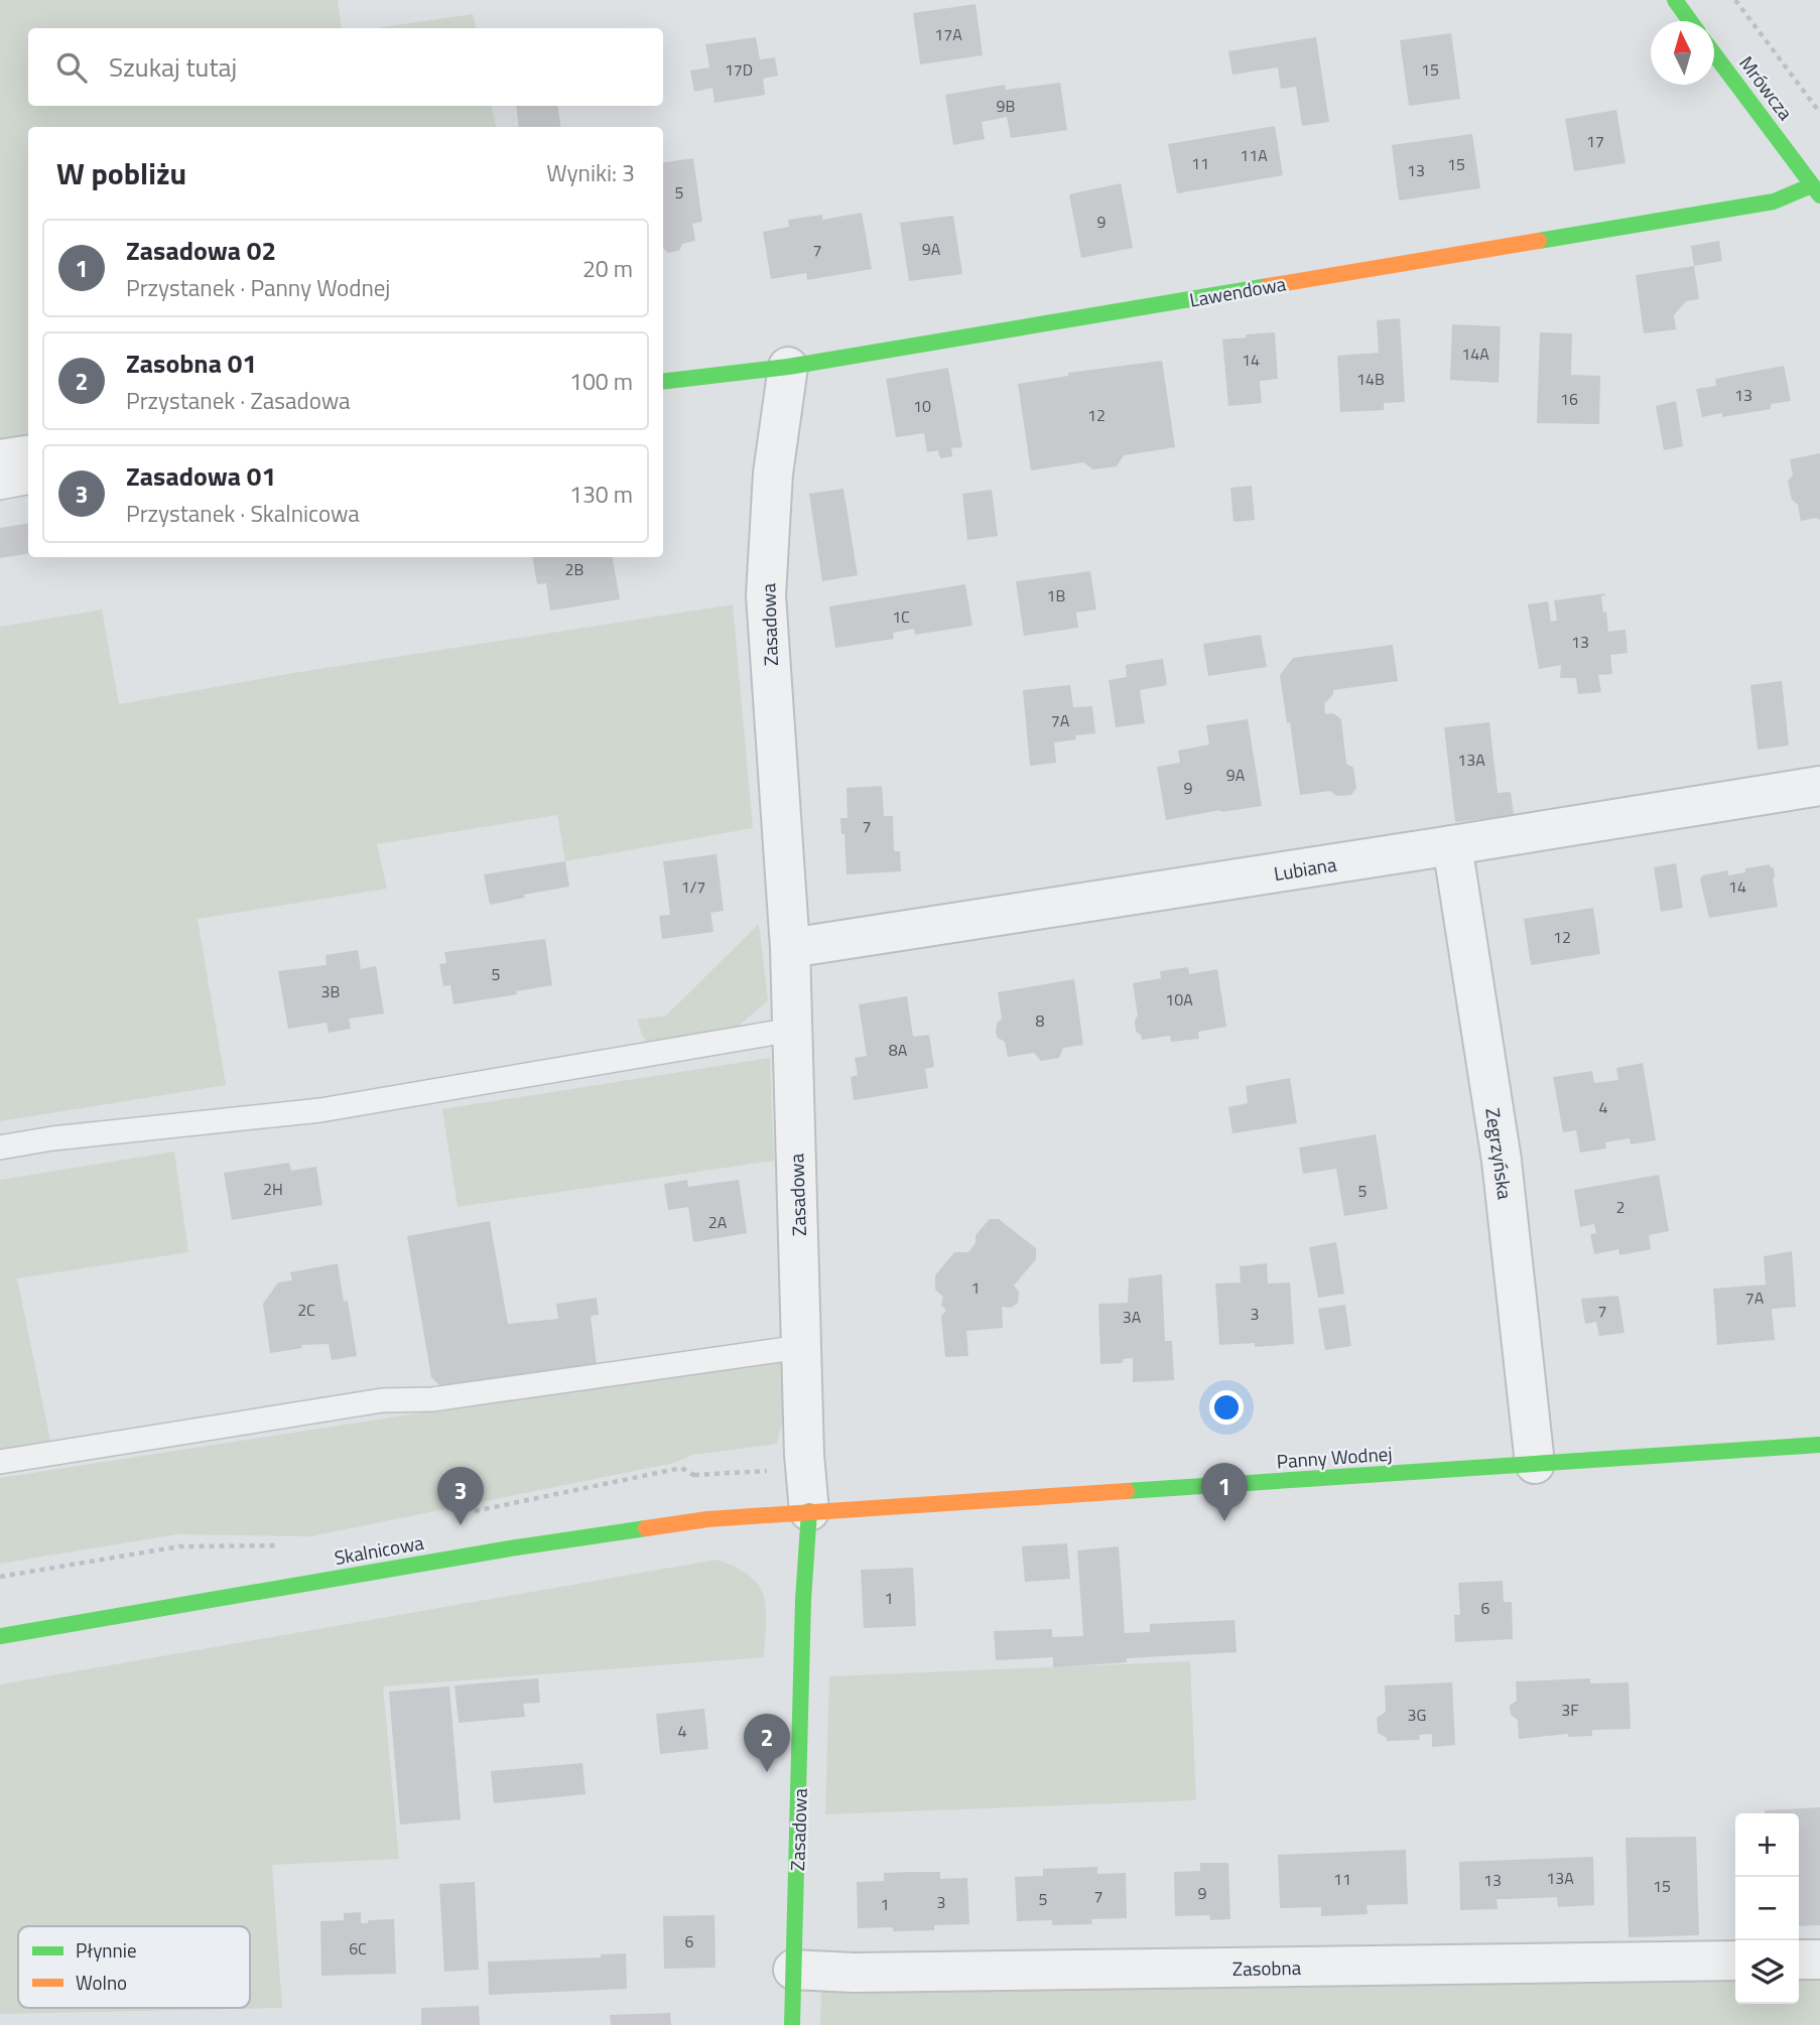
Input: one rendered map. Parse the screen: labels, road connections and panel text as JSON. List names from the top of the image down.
{
  "streets": {
    "street": [
      "Mrówcza",
      "Lawendowa",
      "Zasadowa",
      "Lubiana",
      "Zegrzyńska",
      "Panny Wodnej",
      "Skalnicowa",
      "Zasobna"
    ]
  },
  "crossings": [
    ["Mrówcza", "Lawendowa"],
    ["Lawendowa", "Zasadowa"],
    ["Zasadowa", "Lubiana"],
    ["Zasadowa", "Panny Wodnej"],
    ["Zasadowa", "Skalnicowa"],
    ["Zasadowa", "Zasobna"],
    ["Lubiana", "Zegrzyńska"],
    ["Zegrzyńska", "Panny Wodnej"],
    ["Panny Wodnej", "Skalnicowa"]
  ],
  "house_numbers": [
    "17A",
    "17D",
    "15",
    "9B",
    "17",
    "11A",
    "11",
    "15",
    "13",
    "5",
    "9",
    "9A",
    "7",
    "14A",
    "14",
    "14B",
    "13",
    "16",
    "10",
    "12",
    "2B",
    "1B",
    "1C",
    "13",
    "7A",
    "13A",
    "9A",
    "9",
    "7",
    "1/7",
    "14",
    "12",
    "5",
    "3B",
    "10A",
    "8",
    "8A",
    "4",
    "2H",
    "5",
    "2",
    "2A",
    "1",
    "7A",
    "2C",
    "7",
    "3",
    "3A",
    "1",
    "6",
    "3F",
    "3G",
    "4",
    "13A",
    "11",
    "13",
    "15",
    "9",
    "7",
    "5",
    "3",
    "1",
    "6",
    "6C"
  ],
  "legend": ["Płynnie", "Wolno"],
  "north": "top",
  "page": {
    "search": "Szukaj tutaj",
    "heading": ["W pobliżu", "Wyniki: 3"],
    "list": [
      {
        "mark": "1",
        "name": "Zasadowa 02",
        "note": "Przystanek · Panny Wodnej",
        "value": "20 m"
      },
      {
        "mark": "2",
        "name": "Zasobna 01",
        "note": "Przystanek · Zasadowa",
        "value": "100 m"
      },
      {
        "mark": "3",
        "name": "Zasadowa 01",
        "note": "Przystanek · Skalnicowa",
        "value": "130 m"
      }
    ],
    "pins": ["1", "3", "2"],
    "map_buttons": ["+", "−"]
  }
}
